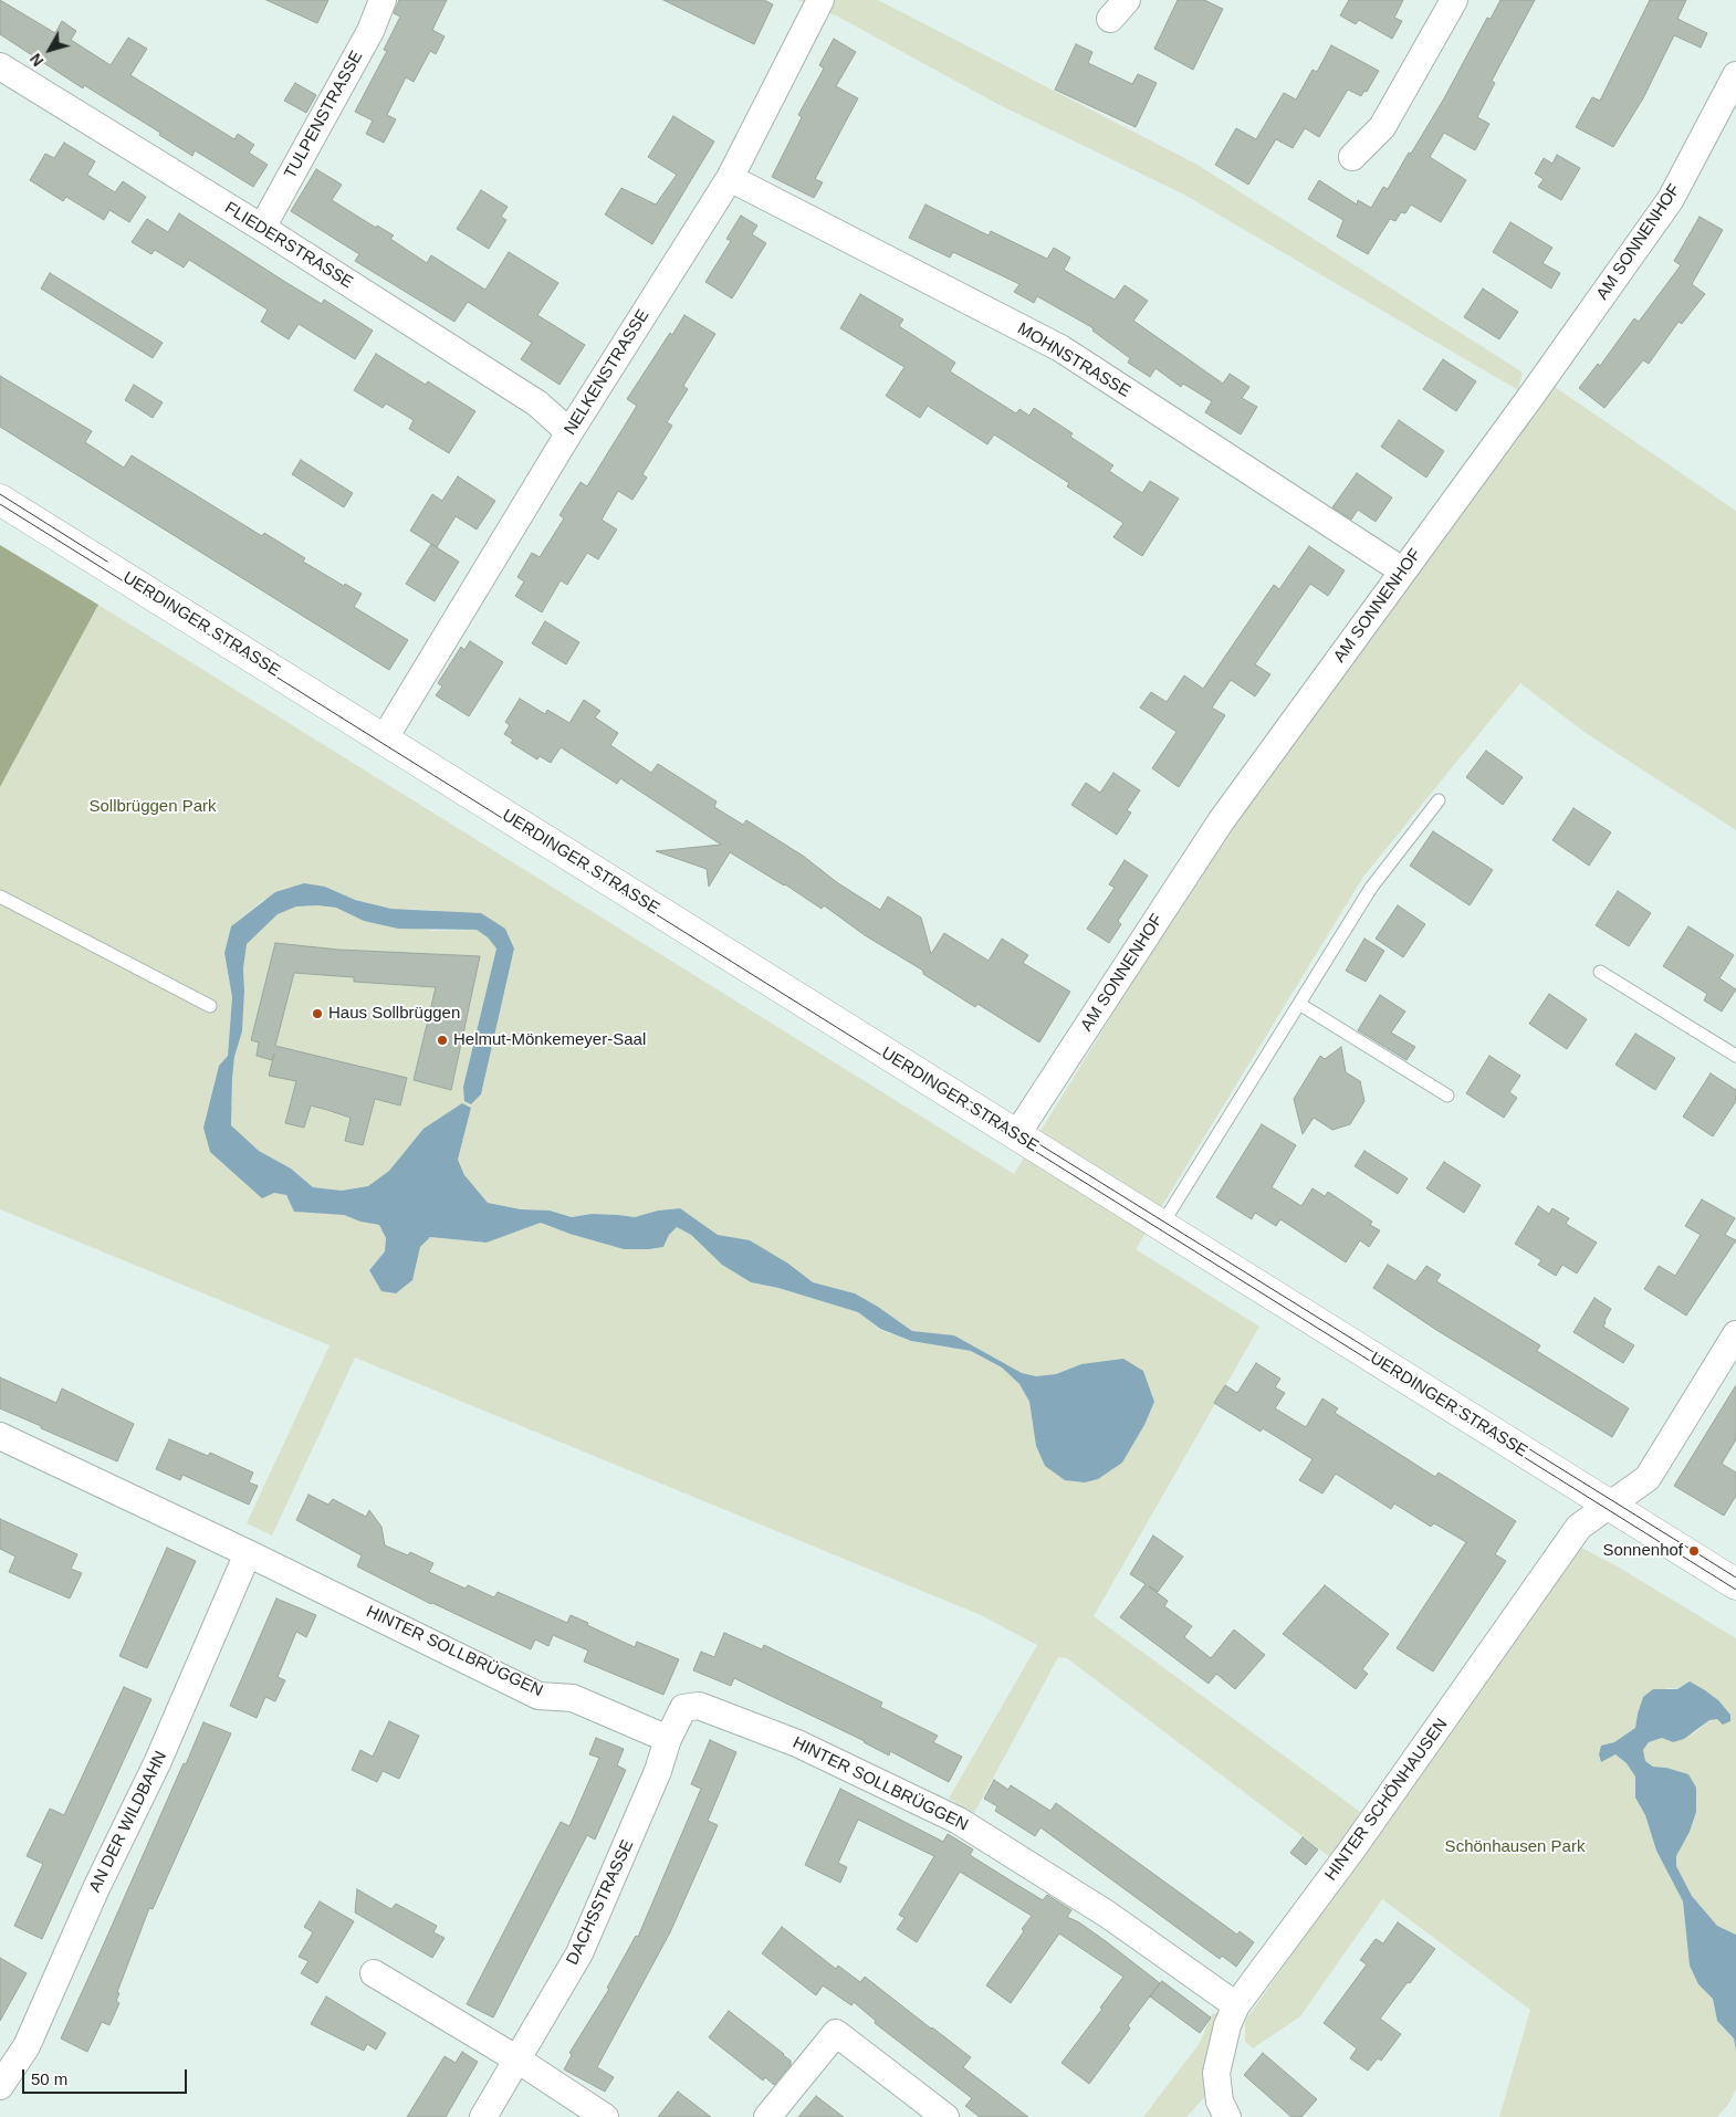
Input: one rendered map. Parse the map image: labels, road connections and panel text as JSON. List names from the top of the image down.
{
  "streets": {
    "main road": ["UERDINGER STRASSE"],
    "street": [
      "TULPENSTRASSE",
      "AM SONNENHOF",
      "FLIEDERSTRASSE",
      "MOHNSTRASSE",
      "NELKENSTRASSE",
      "HINTER SOLLBRÜGGEN",
      "HINTER SCHÖNHAUSEN",
      "AN DER WILDBAHN",
      "DACHSSTRASSE"
    ]
  },
  "crossings": [
    ["TULPENSTRASSE", "FLIEDERSTRASSE"],
    ["AM SONNENHOF", "MOHNSTRASSE"],
    ["AM SONNENHOF", "UERDINGER STRASSE"],
    ["FLIEDERSTRASSE", "NELKENSTRASSE"],
    ["MOHNSTRASSE", "NELKENSTRASSE"],
    ["NELKENSTRASSE", "UERDINGER STRASSE"],
    ["UERDINGER STRASSE", "HINTER SCHÖNHAUSEN"],
    ["HINTER SOLLBRÜGGEN", "HINTER SCHÖNHAUSEN"],
    ["HINTER SOLLBRÜGGEN", "AN DER WILDBAHN"],
    ["HINTER SOLLBRÜGGEN", "DACHSSTRASSE"]
  ],
  "parks": ["Sollbrüggen Park", "Schönhausen Park"],
  "places": ["Haus Sollbrüggen", "Helmut-Mönkemeyer-Saal", "Sonnenhof"],
  "scale_bar": "50 m",
  "north": "bottom left"
}
